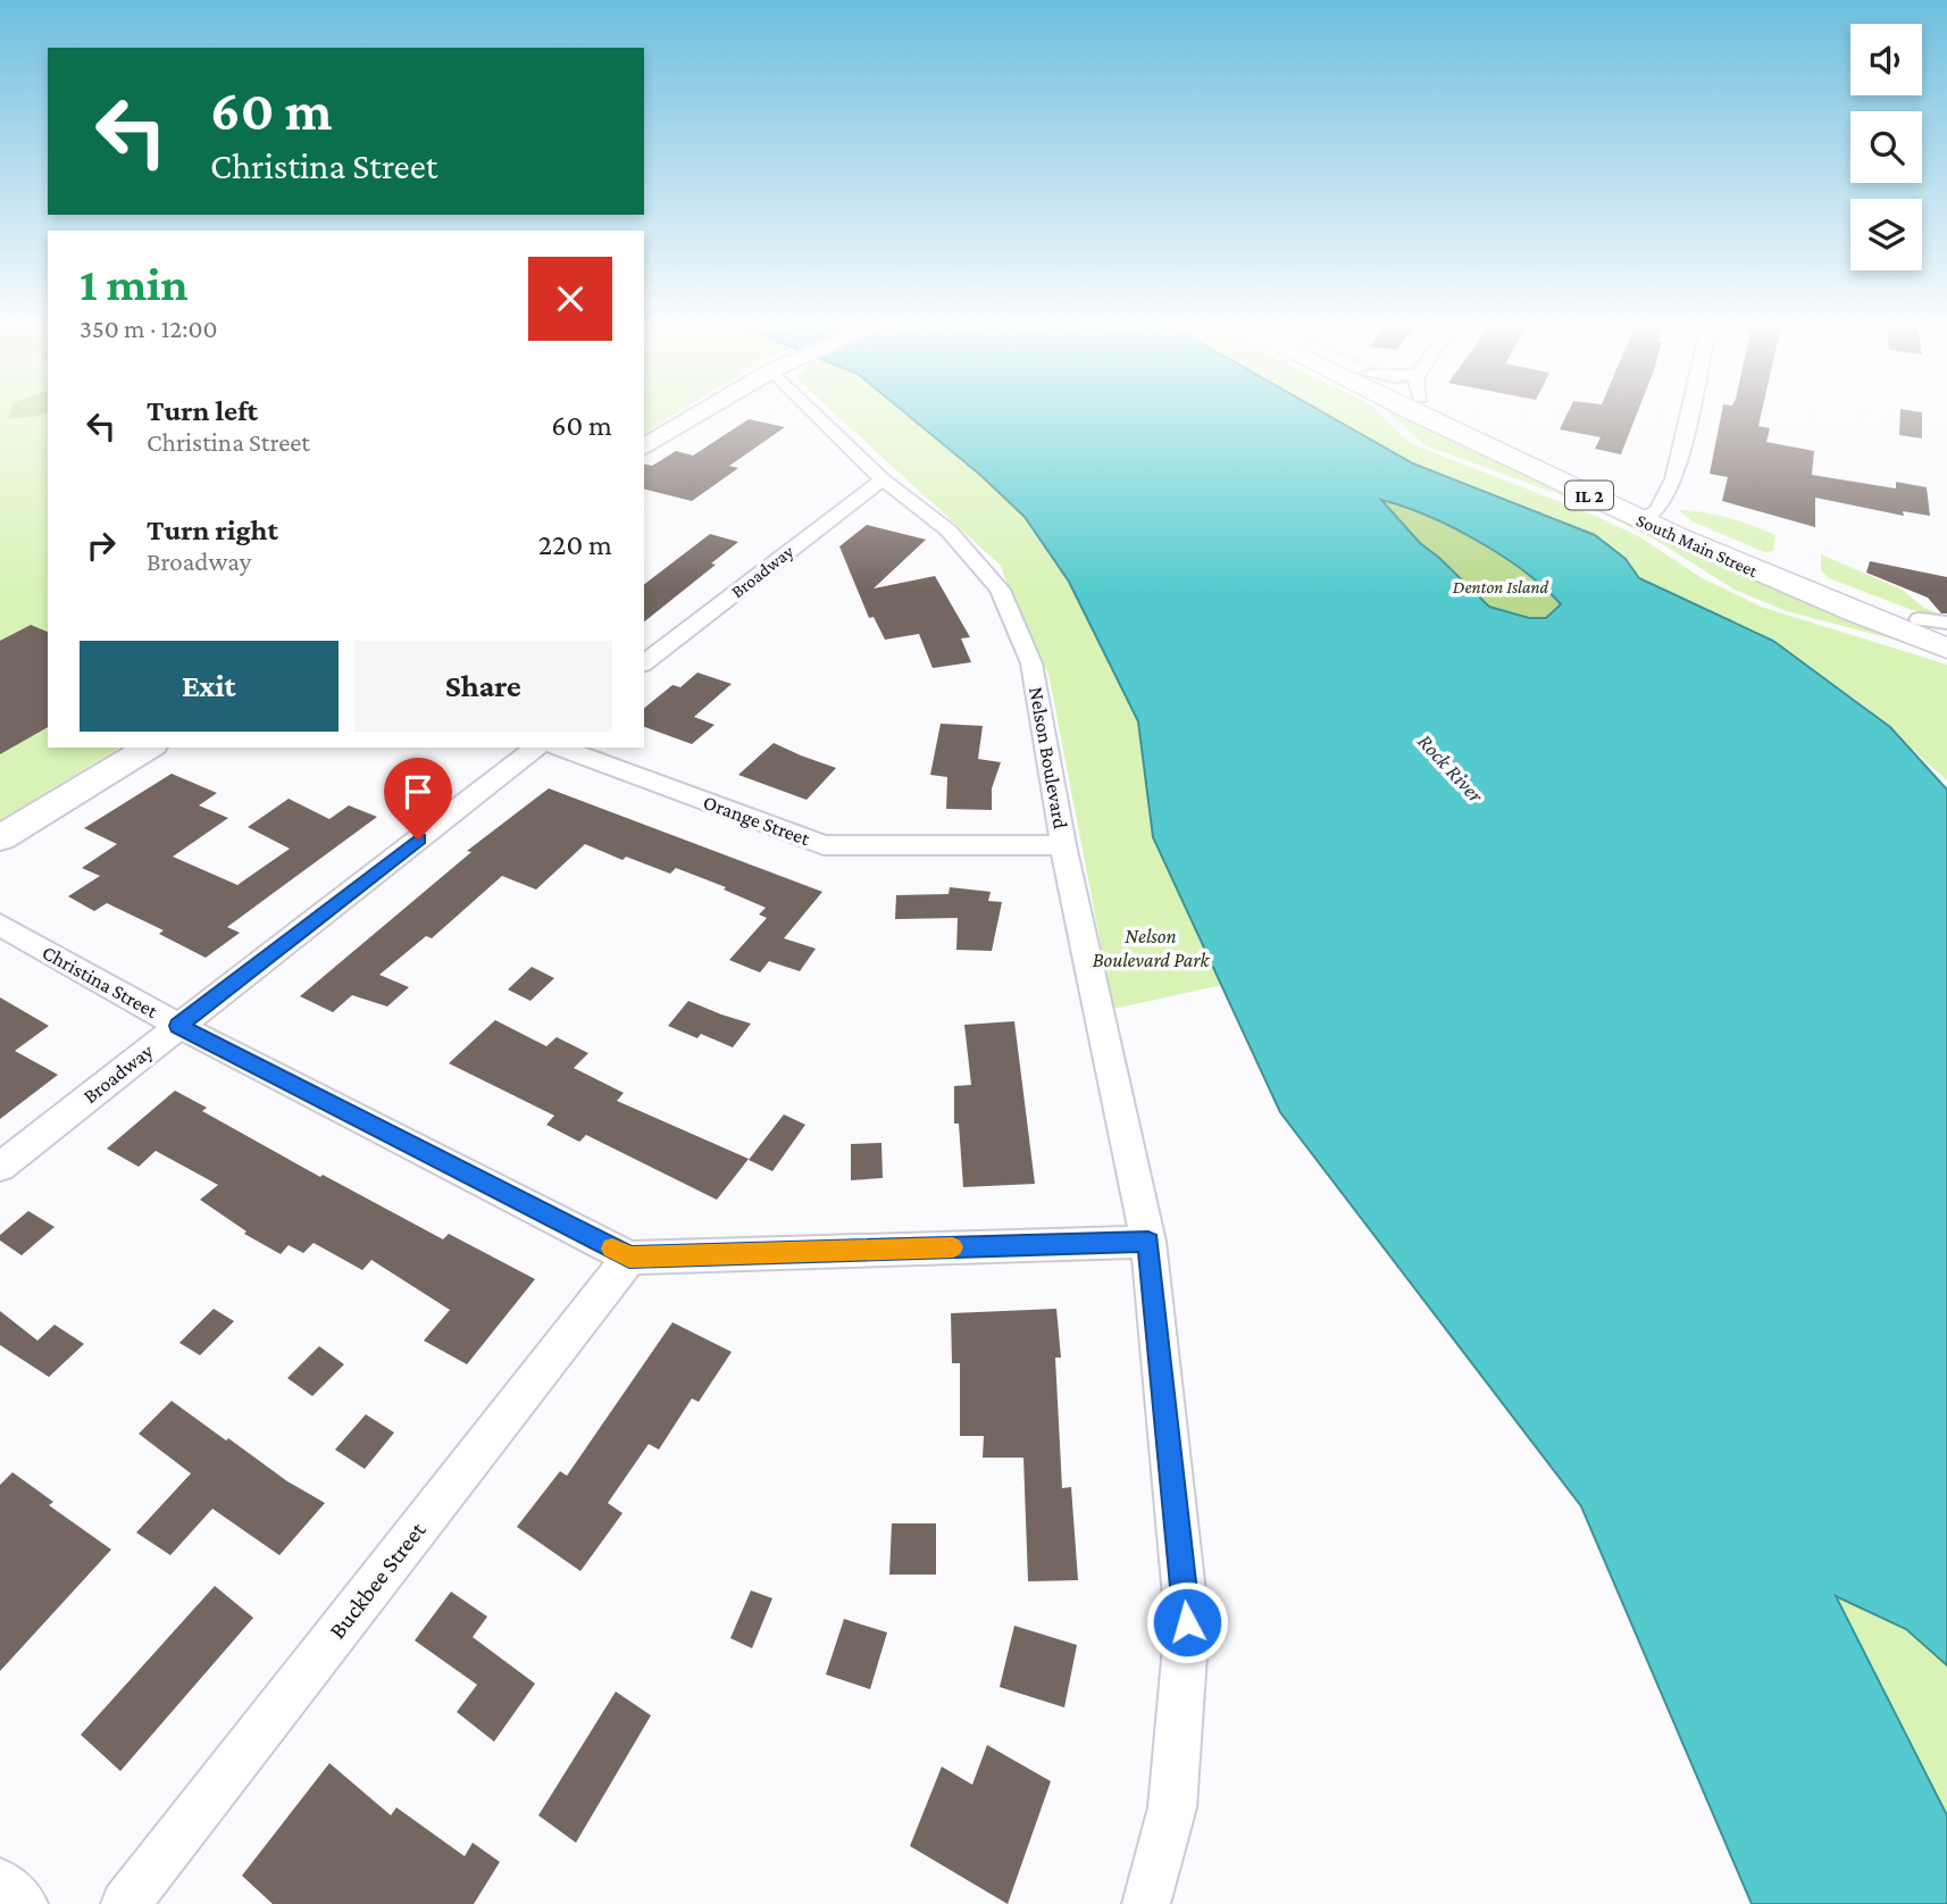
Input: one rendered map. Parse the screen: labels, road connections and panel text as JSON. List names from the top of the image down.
{
  "streets": {
    "main road": ["IL 2", "South Main Street"],
    "street": [
      "Broadway",
      "Nelson Boulevard",
      "Orange Street",
      "Christina Street",
      "Buckbee Street"
    ]
  },
  "crossings": [
    ["Broadway", "Nelson Boulevard"],
    ["Broadway", "Christina Street"],
    ["Nelson Boulevard", "Orange Street"],
    ["Nelson Boulevard", "Christina Street"],
    ["Christina Street", "Buckbee Street"]
  ],
  "water": ["Rock River"],
  "parks": ["Denton Island", "Nelson Boulevard Park"],
  "page": {
    "turn": ["60 m", "Christina Street"],
    "heading": ["1 min", "350 m · 12:00"],
    "list": [
      {
        "name": "Turn left",
        "note": "Christina Street",
        "value": "60 m"
      },
      {
        "name": "Turn right",
        "note": "Broadway",
        "value": "220 m"
      }
    ],
    "buttons": ["Exit", "Share"]
  }
}
